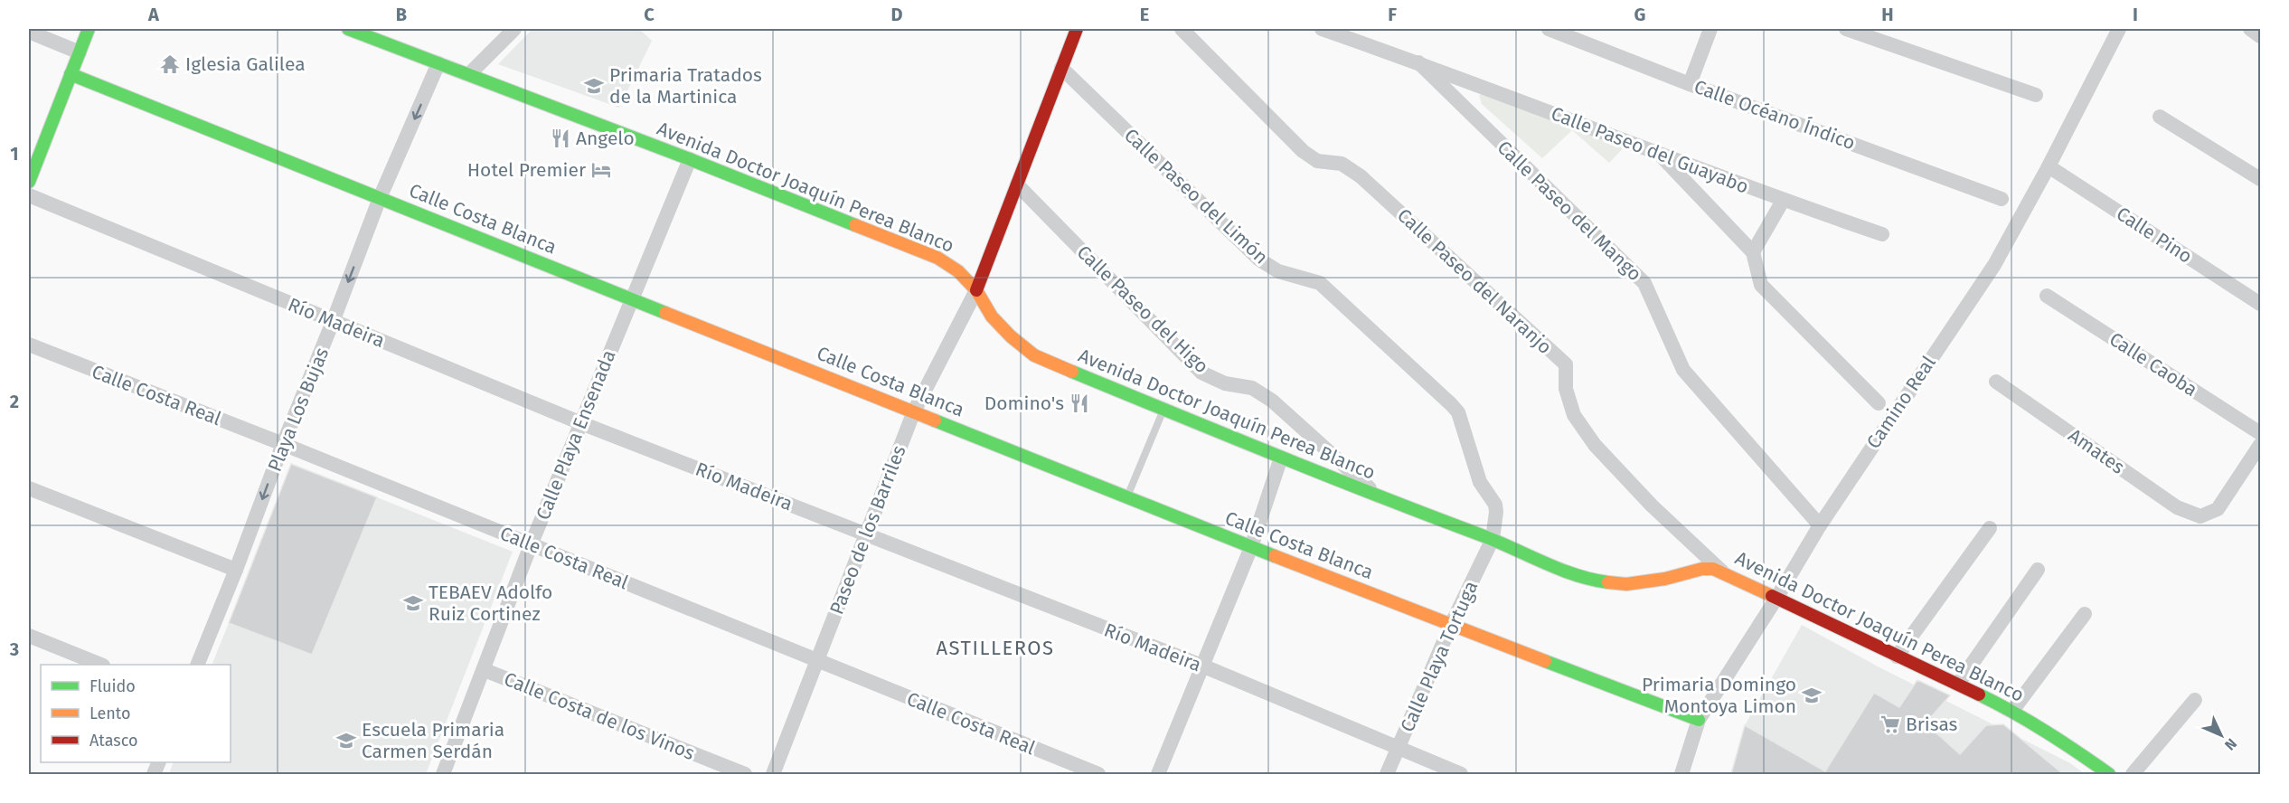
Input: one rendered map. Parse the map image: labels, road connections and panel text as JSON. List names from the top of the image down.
{
  "streets": {
    "main road": ["Avenida Doctor Joaquín Perea Blanco", "Calle Costa Blanca"],
    "street": [
      "Calle Océano Índico",
      "Calle Paseo del Guayabo",
      "Calle Paseo del Limón",
      "Calle Paseo del Mango",
      "Calle Pino",
      "Calle Paseo del Naranjo",
      "Calle Paseo del Higo",
      "Río Madeira",
      "Calle Caoba",
      "Calle Costa Real",
      "Camino Real",
      "Playa Los Bujas",
      "Calle Playa Ensenada",
      "Amates",
      "Paseo de los Barriles",
      "Calle Playa Tortuga",
      "Calle Costa de los Vinos"
    ]
  },
  "crossings": [
    ["Calle Paseo del Guayabo", "Calle Paseo del Mango"],
    ["Avenida Doctor Joaquín Perea Blanco", "Calle Paseo del Limón"],
    ["Avenida Doctor Joaquín Perea Blanco", "Calle Paseo del Naranjo"],
    ["Avenida Doctor Joaquín Perea Blanco", "Calle Paseo del Higo"],
    ["Avenida Doctor Joaquín Perea Blanco", "Camino Real"],
    ["Avenida Doctor Joaquín Perea Blanco", "Playa Los Bujas"],
    ["Avenida Doctor Joaquín Perea Blanco", "Calle Playa Ensenada"],
    ["Avenida Doctor Joaquín Perea Blanco", "Paseo de los Barriles"],
    ["Avenida Doctor Joaquín Perea Blanco", "Calle Playa Tortuga"],
    ["Calle Paseo del Limón", "Calle Playa Tortuga"],
    ["Calle Paseo del Mango", "Camino Real"],
    ["Calle Costa Blanca", "Camino Real"],
    ["Calle Costa Blanca", "Playa Los Bujas"],
    ["Calle Costa Blanca", "Calle Playa Ensenada"],
    ["Calle Costa Blanca", "Paseo de los Barriles"],
    ["Calle Costa Blanca", "Calle Playa Tortuga"],
    ["Calle Pino", "Camino Real"],
    ["Río Madeira", "Playa Los Bujas"],
    ["Río Madeira", "Calle Playa Ensenada"],
    ["Río Madeira", "Paseo de los Barriles"],
    ["Río Madeira", "Calle Playa Tortuga"],
    ["Calle Costa Real", "Playa Los Bujas"],
    ["Calle Costa Real", "Calle Playa Ensenada"],
    ["Calle Costa Real", "Paseo de los Barriles"],
    ["Calle Playa Ensenada", "Calle Costa de los Vinos"]
  ],
  "one_way": ["Playa Los Bujas"],
  "districts": ["ASTILLEROS"],
  "places": {
    "temple": ["Iglesia Galilea"],
    "school or university": [
      "Primaria Tratados de la Martinica",
      "TEBAEV Adolfo Ruiz Cortinez",
      "Primaria Domingo Montoya Limon",
      "Escuela Primaria Carmen Serdán"
    ],
    "restaurant": ["Angelo", "Domino's"],
    "hotel": ["Hotel Premier"],
    "supermarket": ["Brisas"]
  },
  "legend": ["Fluido", "Lento", "Atasco"],
  "north": "bottom right",
  "grid": {
    "columns": [
      "A",
      "B",
      "C",
      "D",
      "E",
      "F",
      "G",
      "H",
      "I"
    ],
    "rows": ["1", "2", "3"]
  }
}
